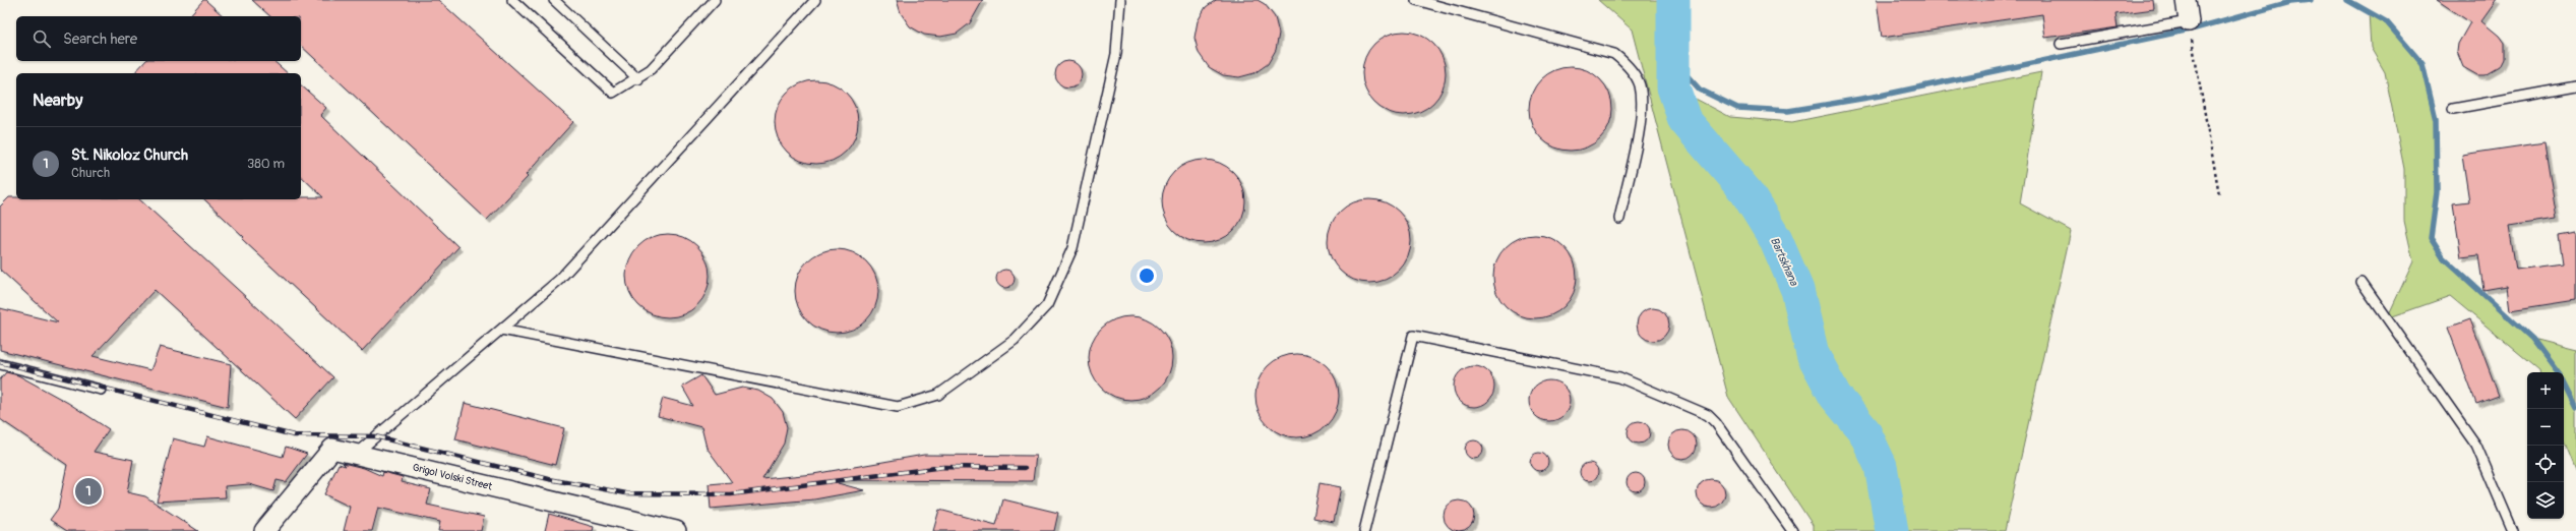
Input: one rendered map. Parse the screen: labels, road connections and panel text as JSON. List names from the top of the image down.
{
  "streets": {
    "street": ["Grigol Volski Street"]
  },
  "water": ["Bartskhana"],
  "page": {
    "search": "Search here",
    "heading": "Nearby",
    "list": [
      {
        "mark": "1",
        "name": "St. Nikoloz Church",
        "note": "Church",
        "value": "380 m"
      }
    ],
    "map_buttons": ["+", "−"],
    "pins": "1"
  }
}
